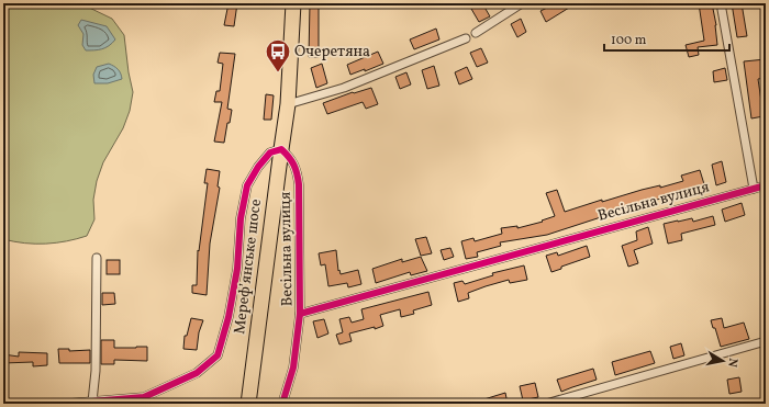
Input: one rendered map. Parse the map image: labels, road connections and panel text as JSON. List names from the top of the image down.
{
  "streets": {
    "highway": ["Мереф’янське шосе"],
    "street": ["Весільна вулиця"]
  },
  "crossings": [
    ["Весільна вулиця", "Мереф’янське шосе"]
  ],
  "places": {
    "bus stop": ["Очеретяна"]
  },
  "scale_bar": "100 m",
  "north": "right"
}
